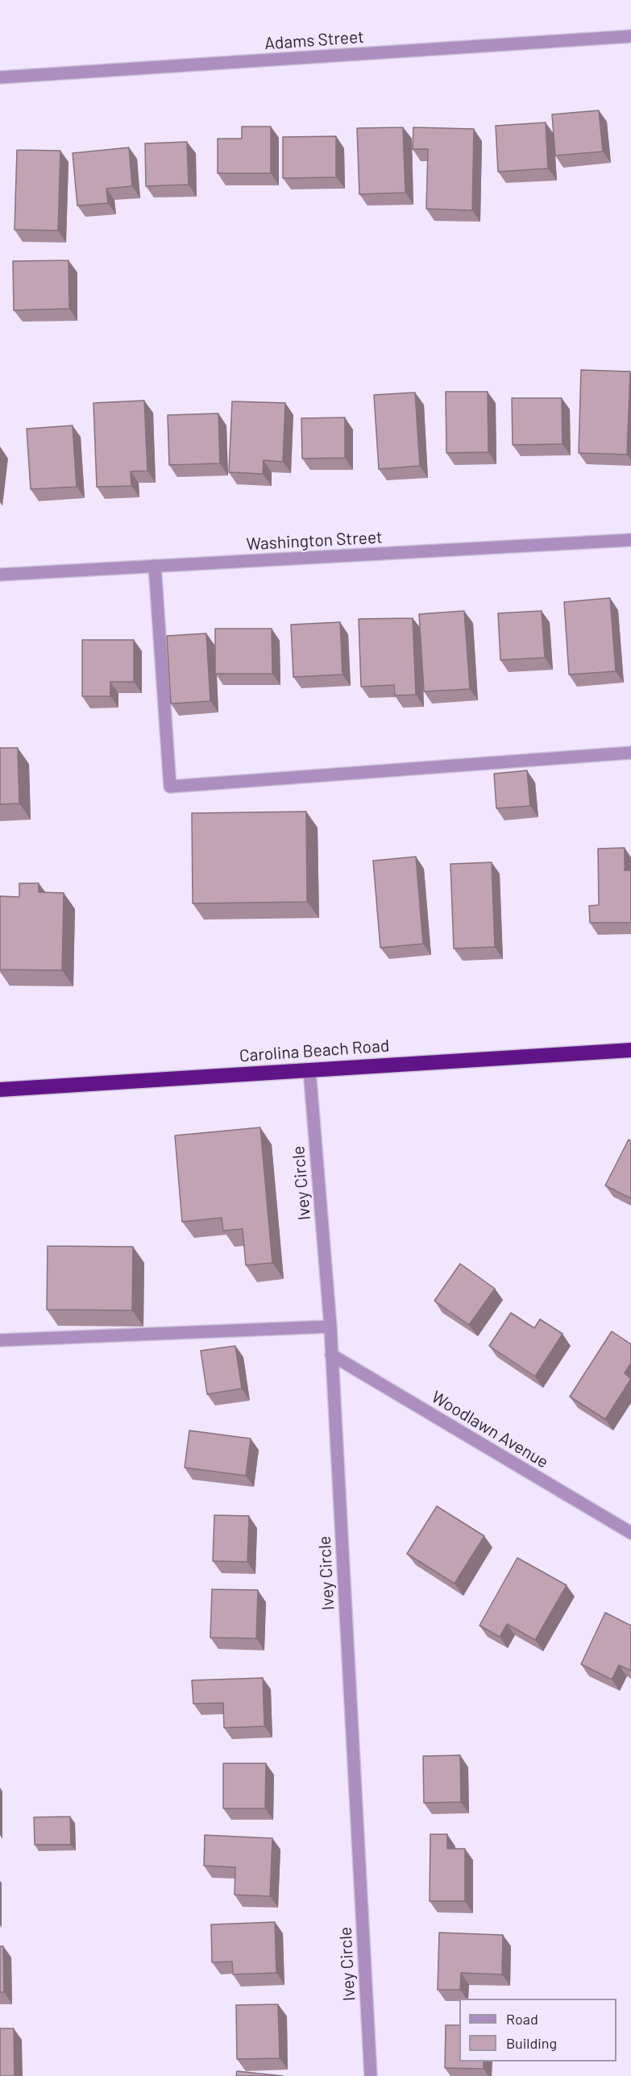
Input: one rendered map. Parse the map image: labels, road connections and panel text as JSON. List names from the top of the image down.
{
  "streets": {
    "highway": ["Carolina Beach Road"],
    "street": [
      "Adams Street",
      "Washington Street",
      "Ivey Circle",
      "Woodlawn Avenue"
    ]
  },
  "crossings": [
    ["Carolina Beach Road", "Ivey Circle"],
    ["Ivey Circle", "Woodlawn Avenue"]
  ],
  "legend": ["Road", "Building"]
}
